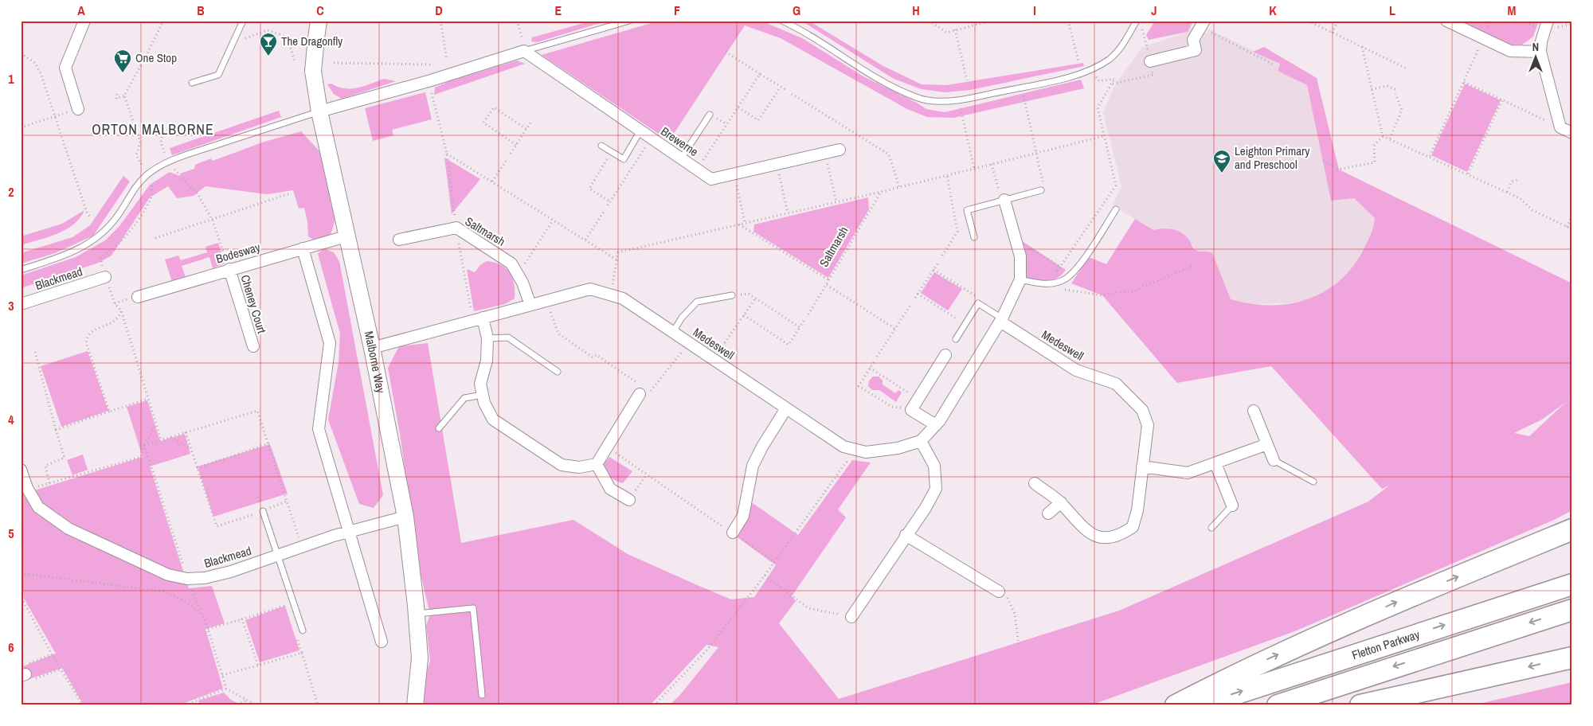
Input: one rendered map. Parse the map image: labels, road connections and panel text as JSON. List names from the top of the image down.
{
  "streets": {
    "highway": ["Fletton Parkway"],
    "street": [
      "Brewerne",
      "Saltmarsh",
      "Bodesway",
      "Blackmead",
      "Cheney Court",
      "Medeswell",
      "Malborne Way"
    ]
  },
  "crossings": [
    ["Saltmarsh", "Medeswell"],
    ["Bodesway", "Cheney Court"],
    ["Bodesway", "Malborne Way"],
    ["Blackmead", "Malborne Way"],
    ["Medeswell", "Malborne Way"]
  ],
  "districts": ["ORTON MALBORNE"],
  "places": {
    "bar": ["The Dragonfly"],
    "supermarket": ["One Stop"],
    "school or university": ["Leighton Primary and Preschool"]
  },
  "north": "top",
  "grid": {
    "columns": [
      "A",
      "B",
      "C",
      "D",
      "E",
      "F",
      "G",
      "H",
      "I",
      "J",
      "K",
      "L",
      "M"
    ],
    "rows": [
      "1",
      "2",
      "3",
      "4",
      "5",
      "6"
    ]
  }
}
